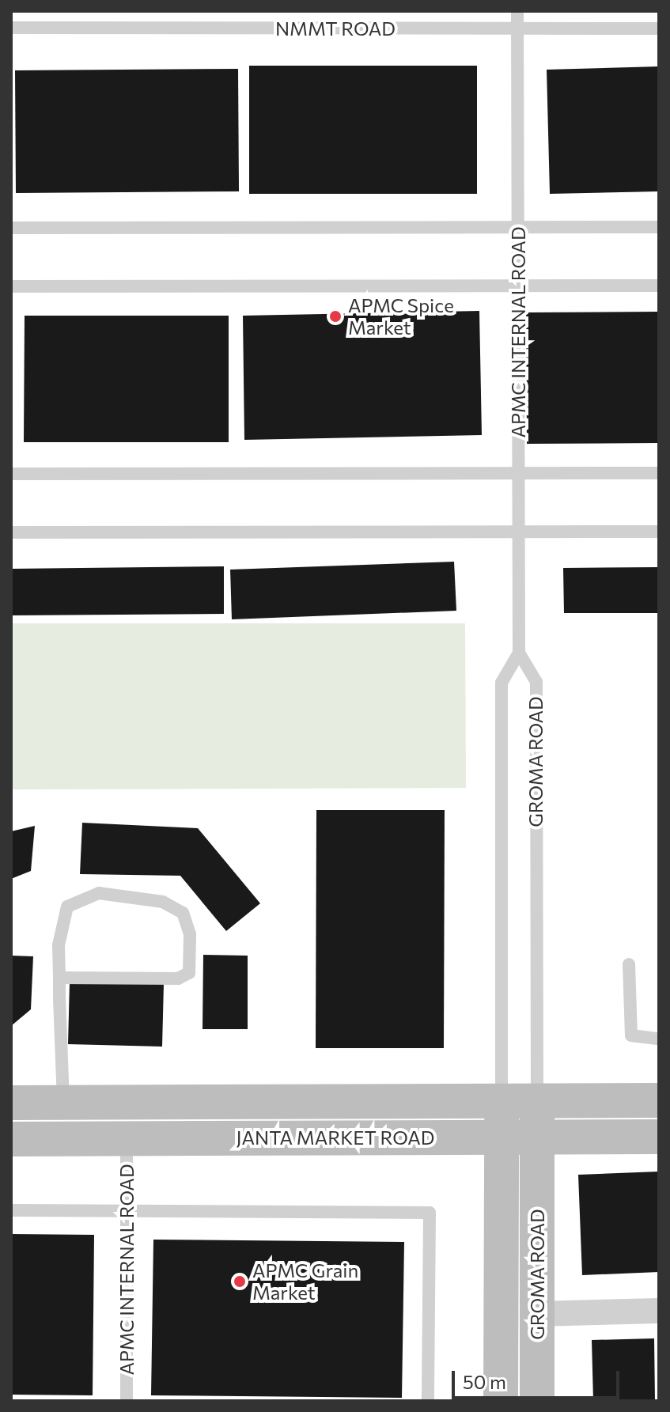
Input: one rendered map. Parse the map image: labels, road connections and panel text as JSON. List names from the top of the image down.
{
  "streets": {
    "main road": ["GROMA ROAD", "JANTA MARKET ROAD"],
    "lane": ["NMMT ROAD", "APMC INTERNAL ROAD"]
  },
  "crossings": [
    ["NMMT ROAD", "APMC INTERNAL ROAD"],
    ["APMC INTERNAL ROAD", "GROMA ROAD"],
    ["APMC INTERNAL ROAD", "JANTA MARKET ROAD"],
    ["GROMA ROAD", "JANTA MARKET ROAD"]
  ],
  "places": ["APMC Spice Market", "APMC Grain Market"],
  "scale_bar": "50 m"
}
